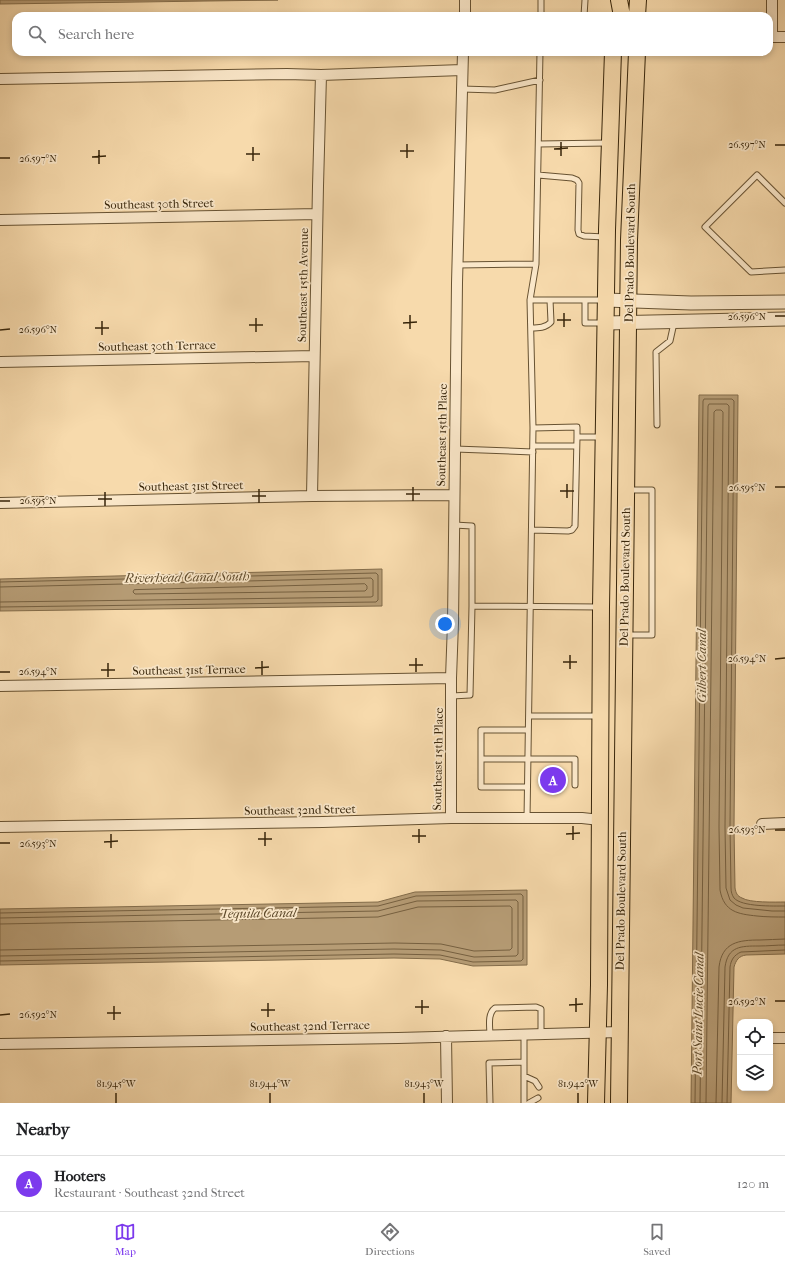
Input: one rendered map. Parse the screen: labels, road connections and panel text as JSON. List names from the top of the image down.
{
  "streets": {
    "main road": ["Del Prado Boulevard South"],
    "street": [
      "Southeast 30th Street",
      "Southeast 15th Avenue",
      "Southeast 30th Terrace",
      "Southeast 15th Place",
      "Southeast 31st Street",
      "Southeast 31st Terrace",
      "Southeast 32nd Street",
      "Southeast 32nd Terrace"
    ]
  },
  "crossings": [
    ["Southeast 30th Street", "Southeast 15th Avenue"],
    ["Del Prado Boulevard South", "Southeast 32nd Street"],
    ["Del Prado Boulevard South", "Southeast 32nd Terrace"],
    ["Southeast 15th Avenue", "Southeast 30th Terrace"],
    ["Southeast 15th Avenue", "Southeast 31st Street"],
    ["Southeast 15th Place", "Southeast 31st Street"],
    ["Southeast 15th Place", "Southeast 31st Terrace"],
    ["Southeast 15th Place", "Southeast 32nd Street"]
  ],
  "water": [
    "Riverhead Canal South",
    "Gilbert Canal",
    "Tequila Canal",
    "Port Saint Lucie Canal"
  ],
  "page": {
    "search": "Search here",
    "pins": "A",
    "heading": "Nearby",
    "list": [
      {
        "mark": "A",
        "name": "Hooters",
        "note": "Restaurant · Southeast 32nd Street",
        "value": "120 m"
      }
    ],
    "nav": ["Map", "Directions", "Saved"]
  },
  "coordinates": [
    "26.597°N",
    "26.596°N",
    "26.595°N",
    "26.594°N",
    "26.593°N",
    "26.592°N",
    "81.945°W",
    "81.944°W",
    "81.943°W",
    "81.942°W"
  ]
}
